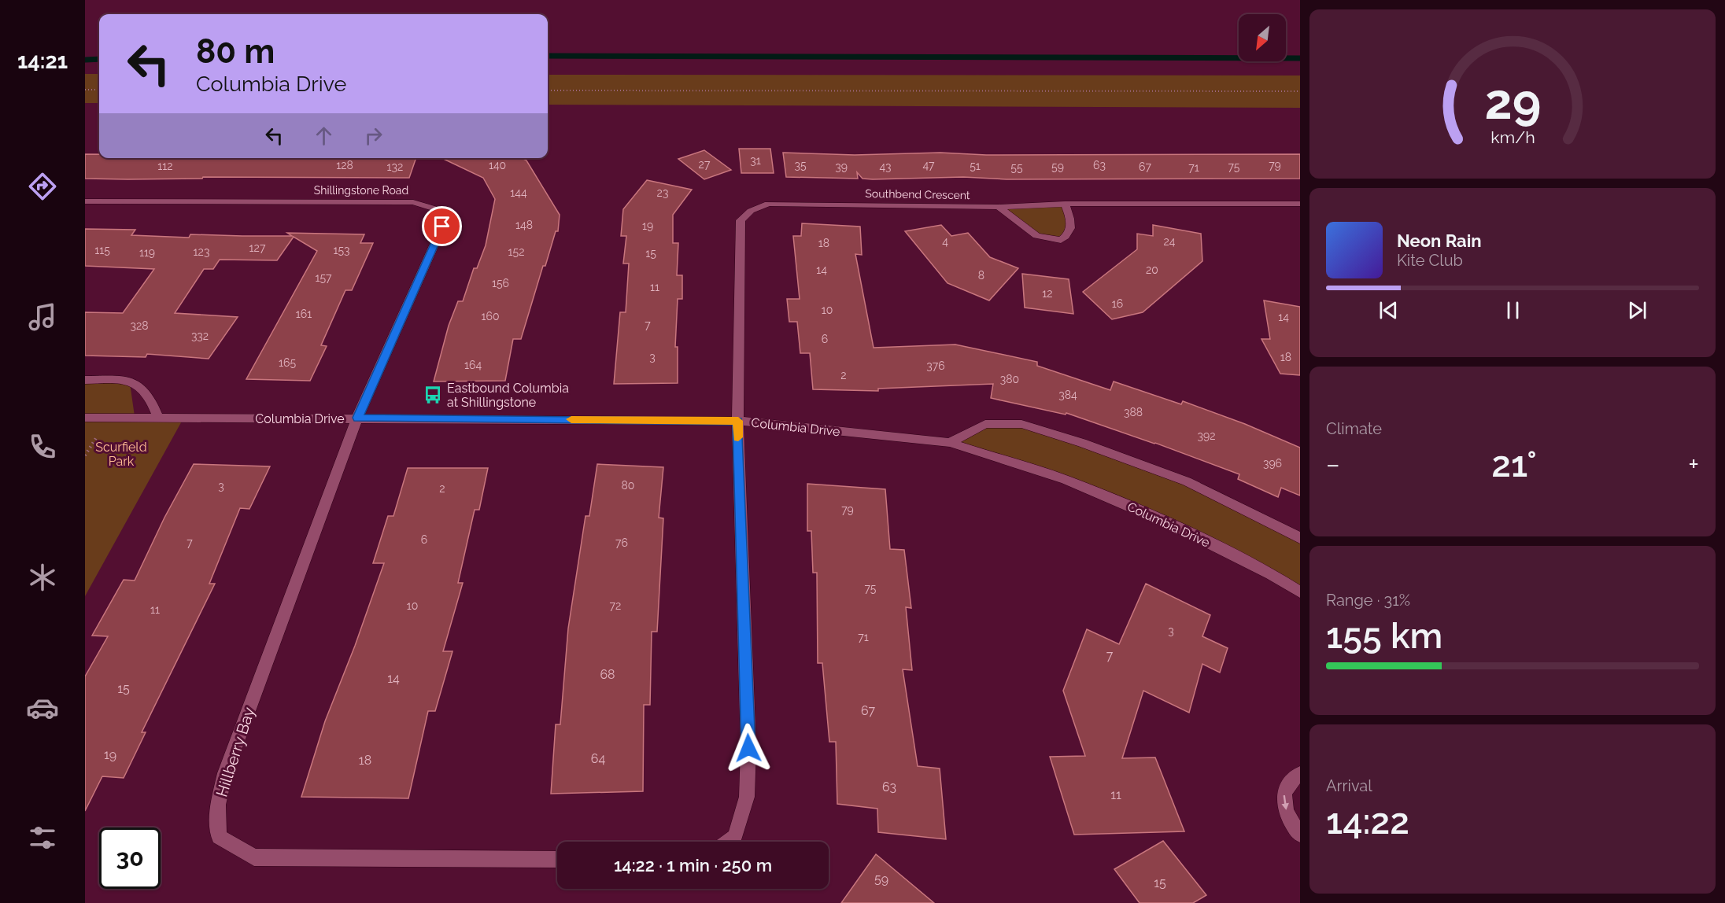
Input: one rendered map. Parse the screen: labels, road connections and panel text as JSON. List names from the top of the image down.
{
  "streets": {
    "street": [
      "Shillingstone Road",
      "Southbend Crescent",
      "Columbia Drive",
      "Hillberry Bay"
    ]
  },
  "crossings": [
    ["Shillingstone Road", "Columbia Drive"],
    ["Shillingstone Road", "Hillberry Bay"],
    ["Southbend Crescent", "Columbia Drive"],
    ["Columbia Drive", "Hillberry Bay"]
  ],
  "parks": ["Scurfield Park"],
  "places": {
    "bus stop": ["Eastbound Columbia at Shillingstone"]
  },
  "house_numbers": [
    "31",
    "27",
    "128",
    "140",
    "35",
    "47",
    "63",
    "79",
    "112",
    "51",
    "132",
    "39",
    "43",
    "59",
    "67",
    "75",
    "55",
    "71",
    "144",
    "23",
    "148",
    "19",
    "4",
    "24",
    "18",
    "127",
    "115",
    "153",
    "123",
    "152",
    "119",
    "15",
    "14",
    "20",
    "8",
    "157",
    "156",
    "11",
    "12",
    "16",
    "10",
    "161",
    "160",
    "14",
    "7",
    "328",
    "332",
    "6",
    "3",
    "18",
    "165",
    "164",
    "376",
    "2",
    "380",
    "384",
    "388",
    "392",
    "396",
    "80",
    "3",
    "2",
    "79",
    "6",
    "7",
    "76",
    "75",
    "10",
    "72",
    "11",
    "3",
    "71",
    "7",
    "68",
    "14",
    "15",
    "67",
    "19",
    "64",
    "18",
    "63",
    "11",
    "59",
    "15"
  ],
  "north": "bottom left",
  "page": {
    "tabs": "14:21",
    "turn": ["80 m", "Columbia Drive"],
    "song": ["Neon Rain", "Kite Club"],
    "tile": [
      "Climate",
      ["Range · 31%", "155 km"],
      ["Arrival", "14:22"]
    ],
    "heat": ["−", "21°", "+"],
    "limit": "30",
    "trip": "14:22 · 1 min · 250 m",
    "gauge": ["29", "km/h"]
  }
}
